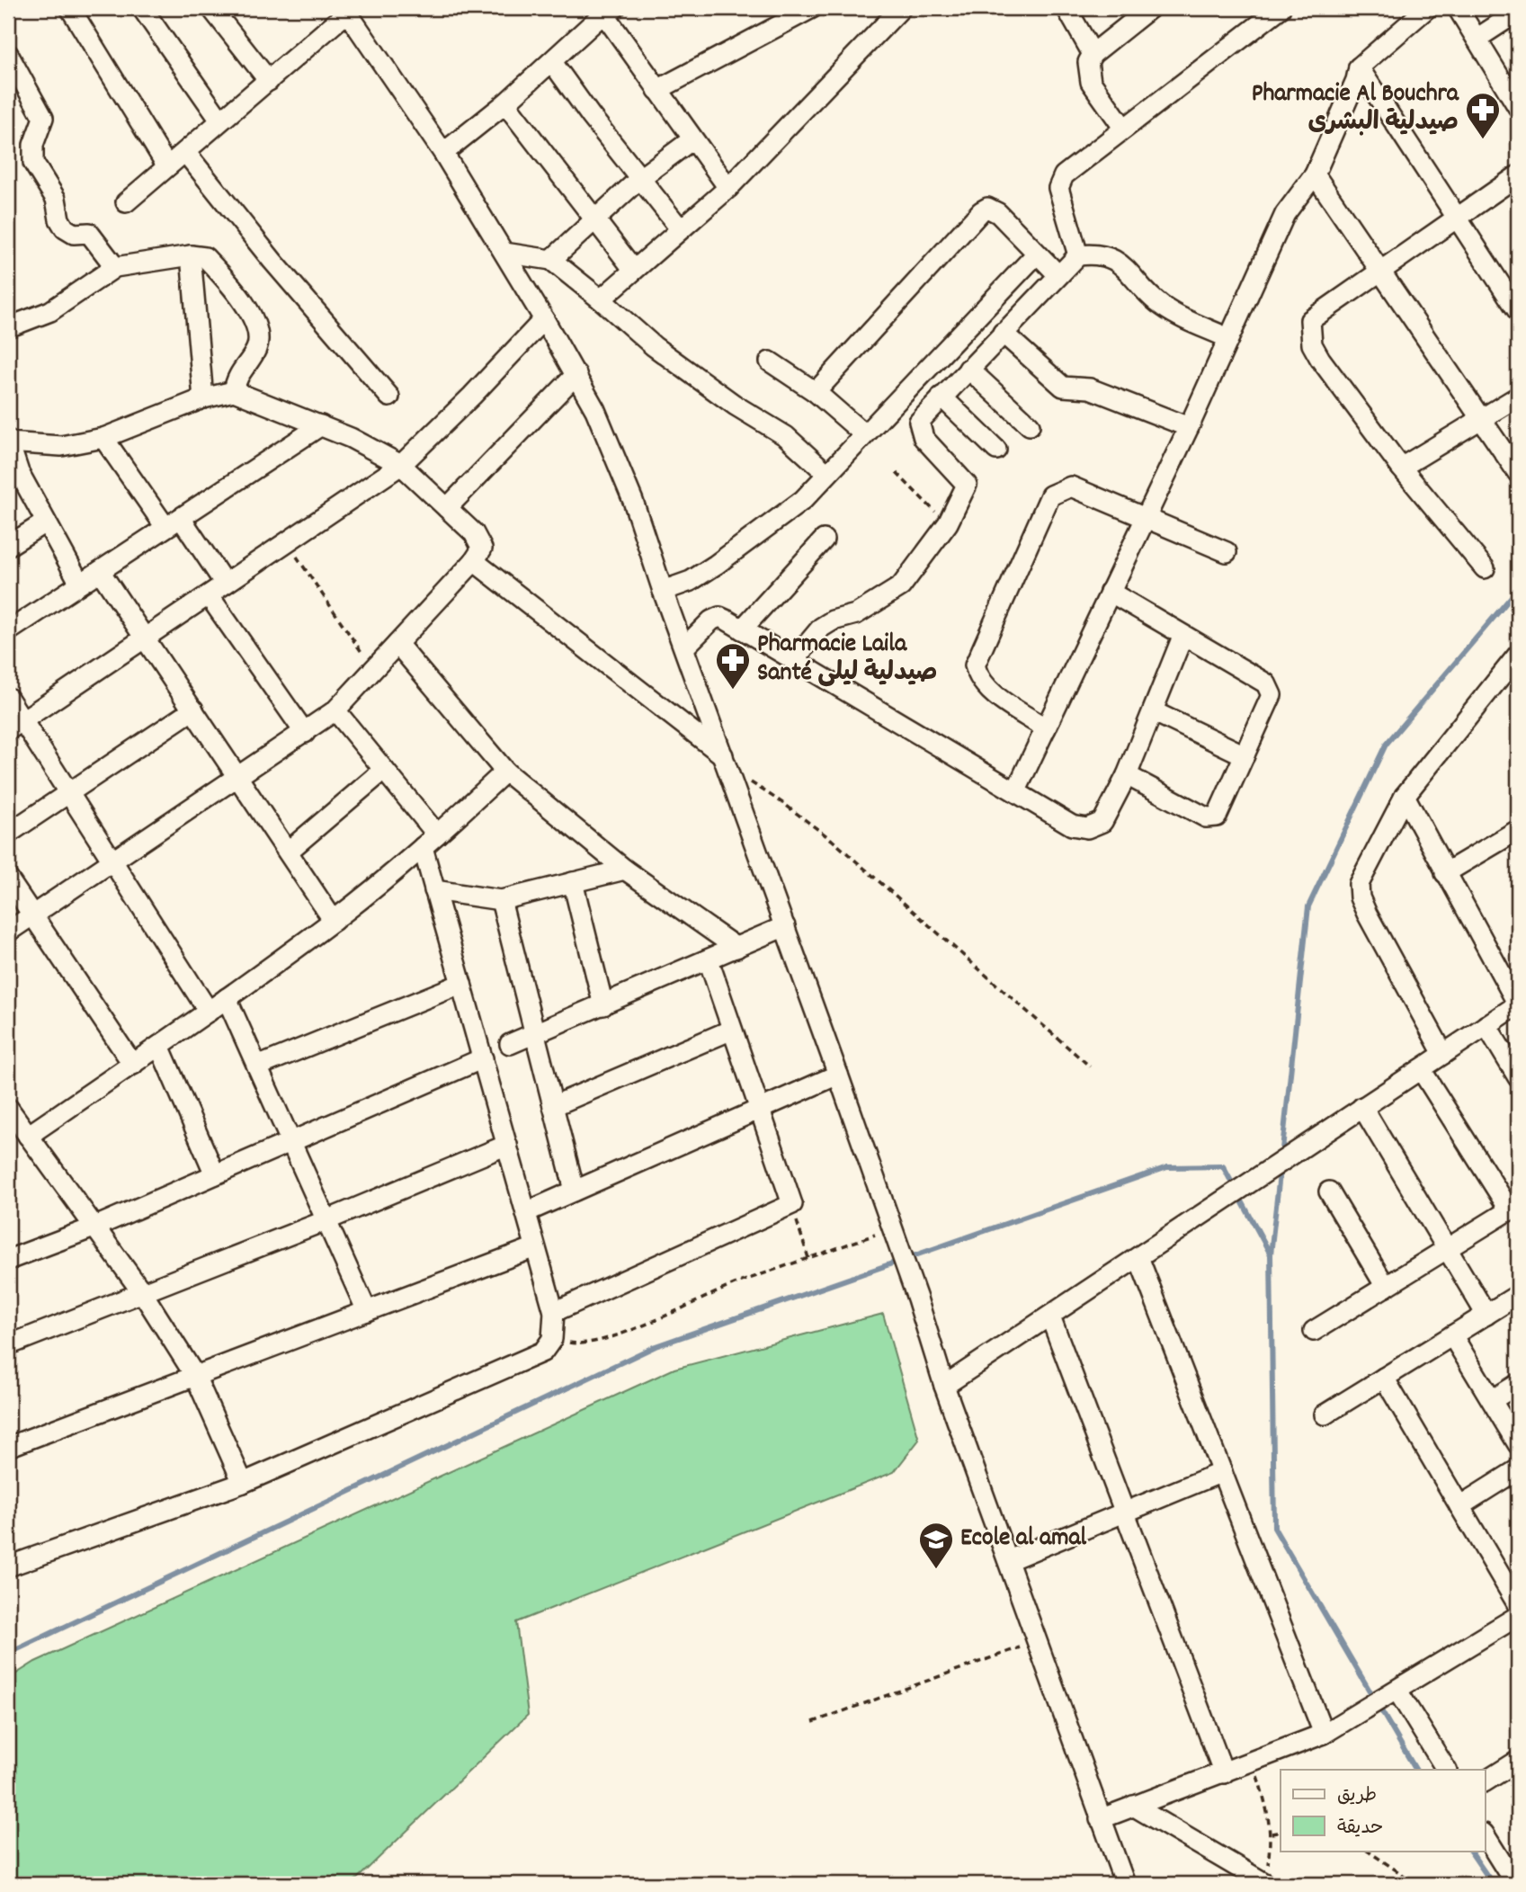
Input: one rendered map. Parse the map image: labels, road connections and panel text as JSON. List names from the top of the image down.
{
  "places": {
    "pharmacy": ["Pharmacie Al Bouchra صيدلية البشرى", "Pharmacie Laila Santé صيدلية ليلى"],
    "school or university": ["Ecole al amal"]
  },
  "legend": ["طريق", "حديقة"]
}
